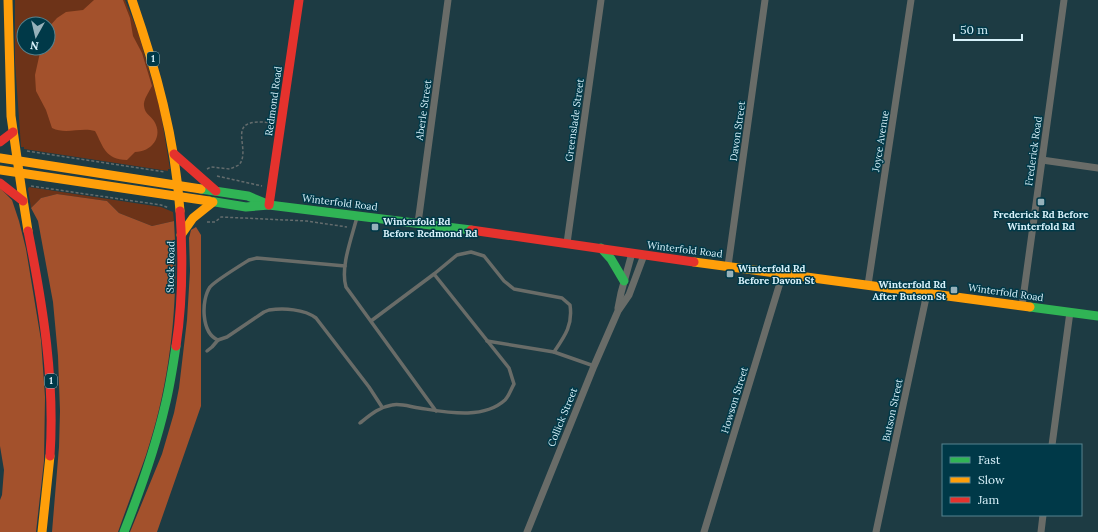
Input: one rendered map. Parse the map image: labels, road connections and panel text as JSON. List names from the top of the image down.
{
  "streets": {
    "main road": [
      "1",
      "Redmond Road",
      "Winterfold Road",
      "Stock Road"
    ],
    "street": [
      "Aberle Street",
      "Greenslade Street",
      "Davon Street",
      "Joyce Avenue",
      "Frederick Road",
      "Howson Street",
      "Butson Street",
      "Collick Street"
    ]
  },
  "crossings": [
    ["1", "Winterfold Road"],
    ["Redmond Road", "Winterfold Road"],
    ["Aberle Street", "Winterfold Road"],
    ["Greenslade Street", "Winterfold Road"],
    ["Davon Street", "Winterfold Road"],
    ["Joyce Avenue", "Winterfold Road"],
    ["Frederick Road", "Winterfold Road"],
    ["Winterfold Road", "Stock Road"],
    ["Winterfold Road", "Howson Street"],
    ["Winterfold Road", "Butson Street"],
    ["Winterfold Road", "Collick Street"]
  ],
  "places": {
    "transit": [
      "Frederick Rd Before Winterfold Rd",
      "Winterfold Rd Before Redmond Rd",
      "Winterfold Rd Before Davon St",
      "Winterfold Rd After Butson St"
    ]
  },
  "legend": ["Fast", "Slow", "Jam"],
  "scale_bar": "50 m",
  "north": "bottom"
}
